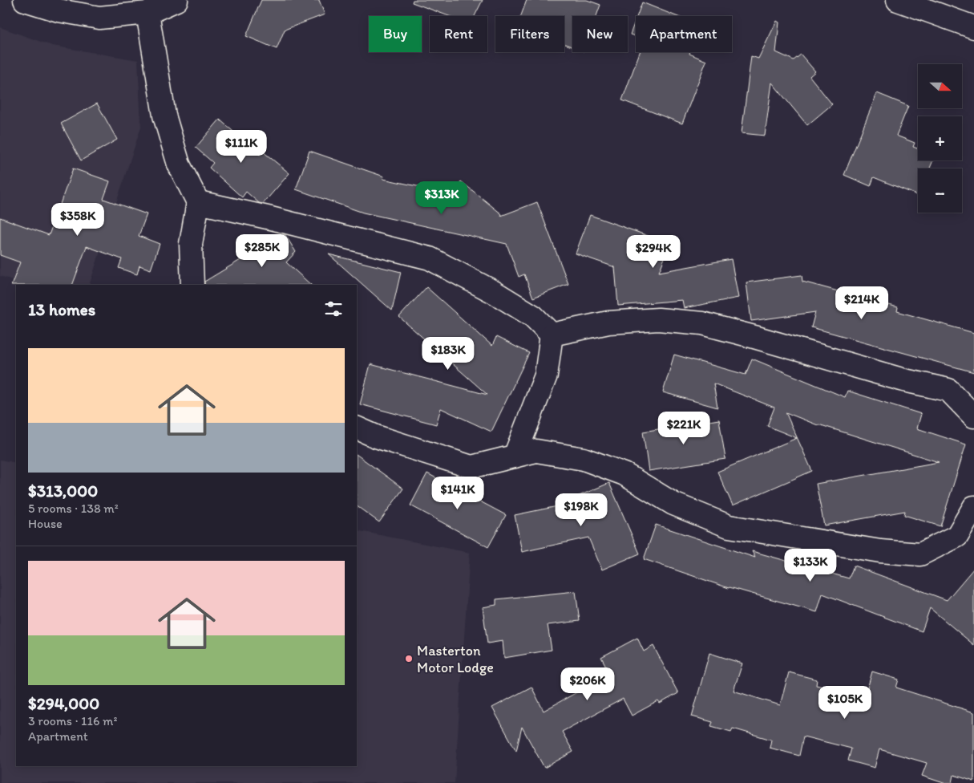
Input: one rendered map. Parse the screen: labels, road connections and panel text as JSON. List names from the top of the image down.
{
  "places": ["Masterton Motor Lodge"],
  "north": "right",
  "page": {
    "chip": [
      "Buy",
      "Rent",
      "Filters",
      "New",
      "Apartment"
    ],
    "map_buttons": ["+", "−"],
    "price": [
      "$111K",
      "$313K",
      "$358K",
      "$285K",
      "$294K",
      "$214K",
      "$183K",
      "$221K",
      "$141K",
      "$198K",
      "$133K",
      "$206K",
      "$105K"
    ],
    "heading": "13 homes",
    "list": [
      {
        "name": "$313,000",
        "note": "5 rooms · 138 m² · House"
      },
      {
        "name": "$294,000",
        "note": "3 rooms · 116 m² · Apartment"
      }
    ]
  }
}
